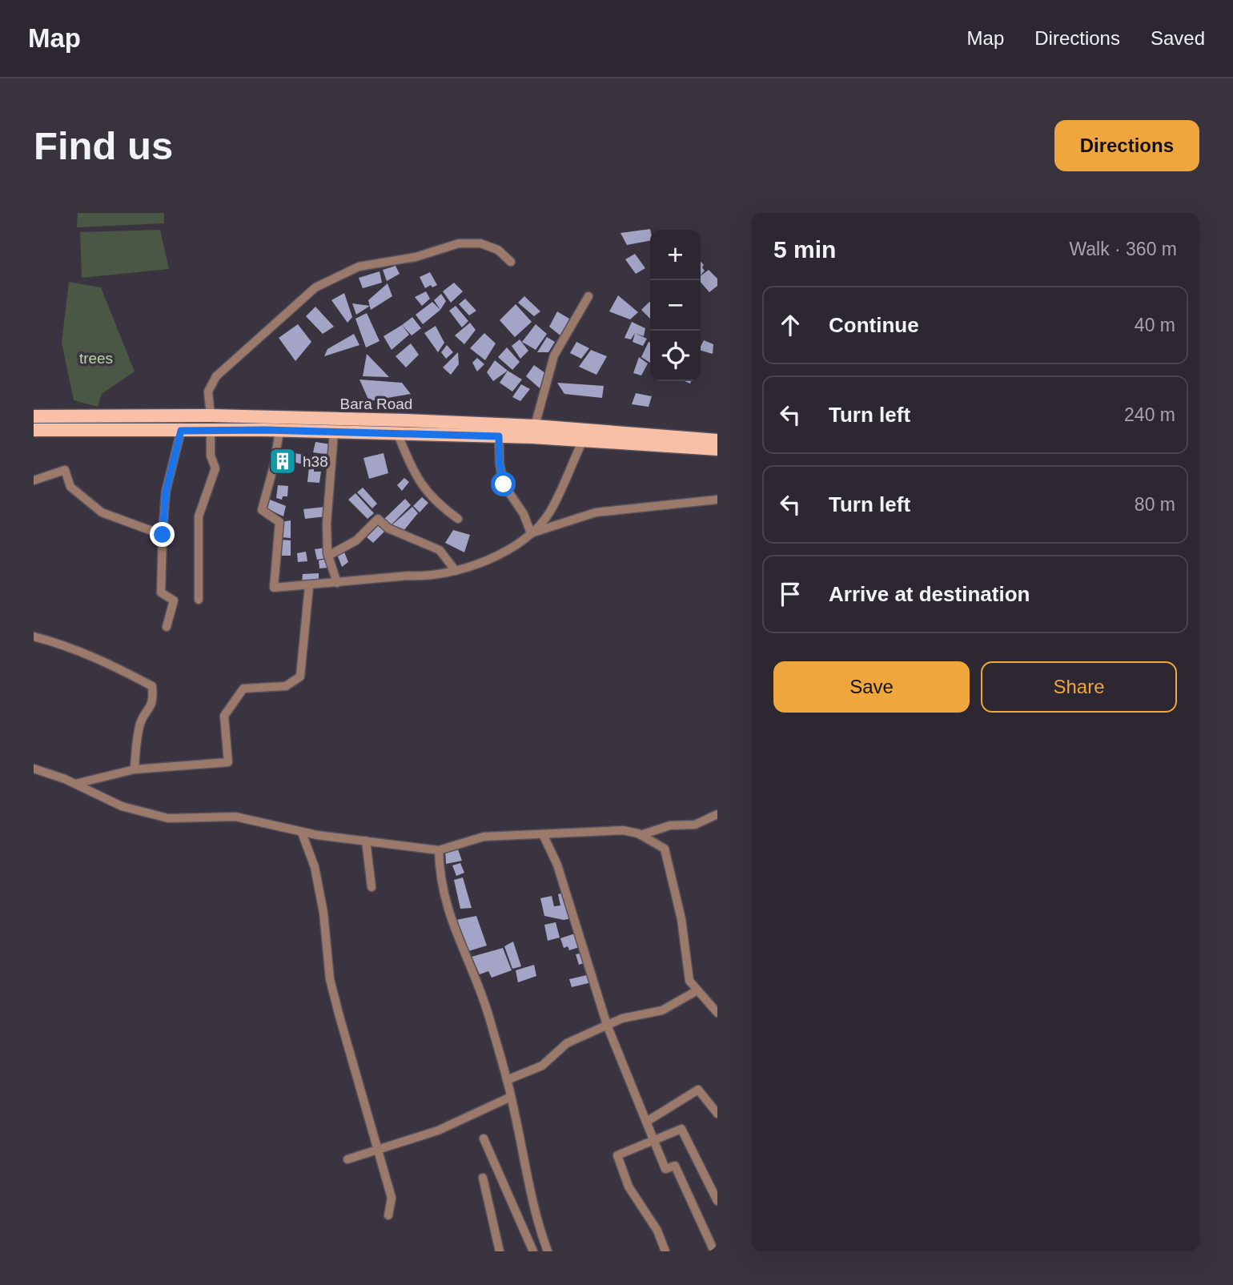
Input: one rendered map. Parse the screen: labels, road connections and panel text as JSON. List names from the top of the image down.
{
  "streets": {
    "main road": ["Bara Road"]
  },
  "parks": ["trees"],
  "places": {
    "building": ["h38"]
  },
  "page": {
    "header": "Map",
    "nav": ["Map", "Directions", "Saved"],
    "buttons": [
      "Directions",
      ["Save", "Share"]
    ],
    "title": "Find us",
    "heading": ["5 min", "Walk · 360 m"],
    "map_buttons": ["+", "−"],
    "list": [
      ["Continue", "40 m"],
      ["Turn left", "240 m"],
      ["Turn left", "80 m"],
      "Arrive at destination"
    ]
  }
}
